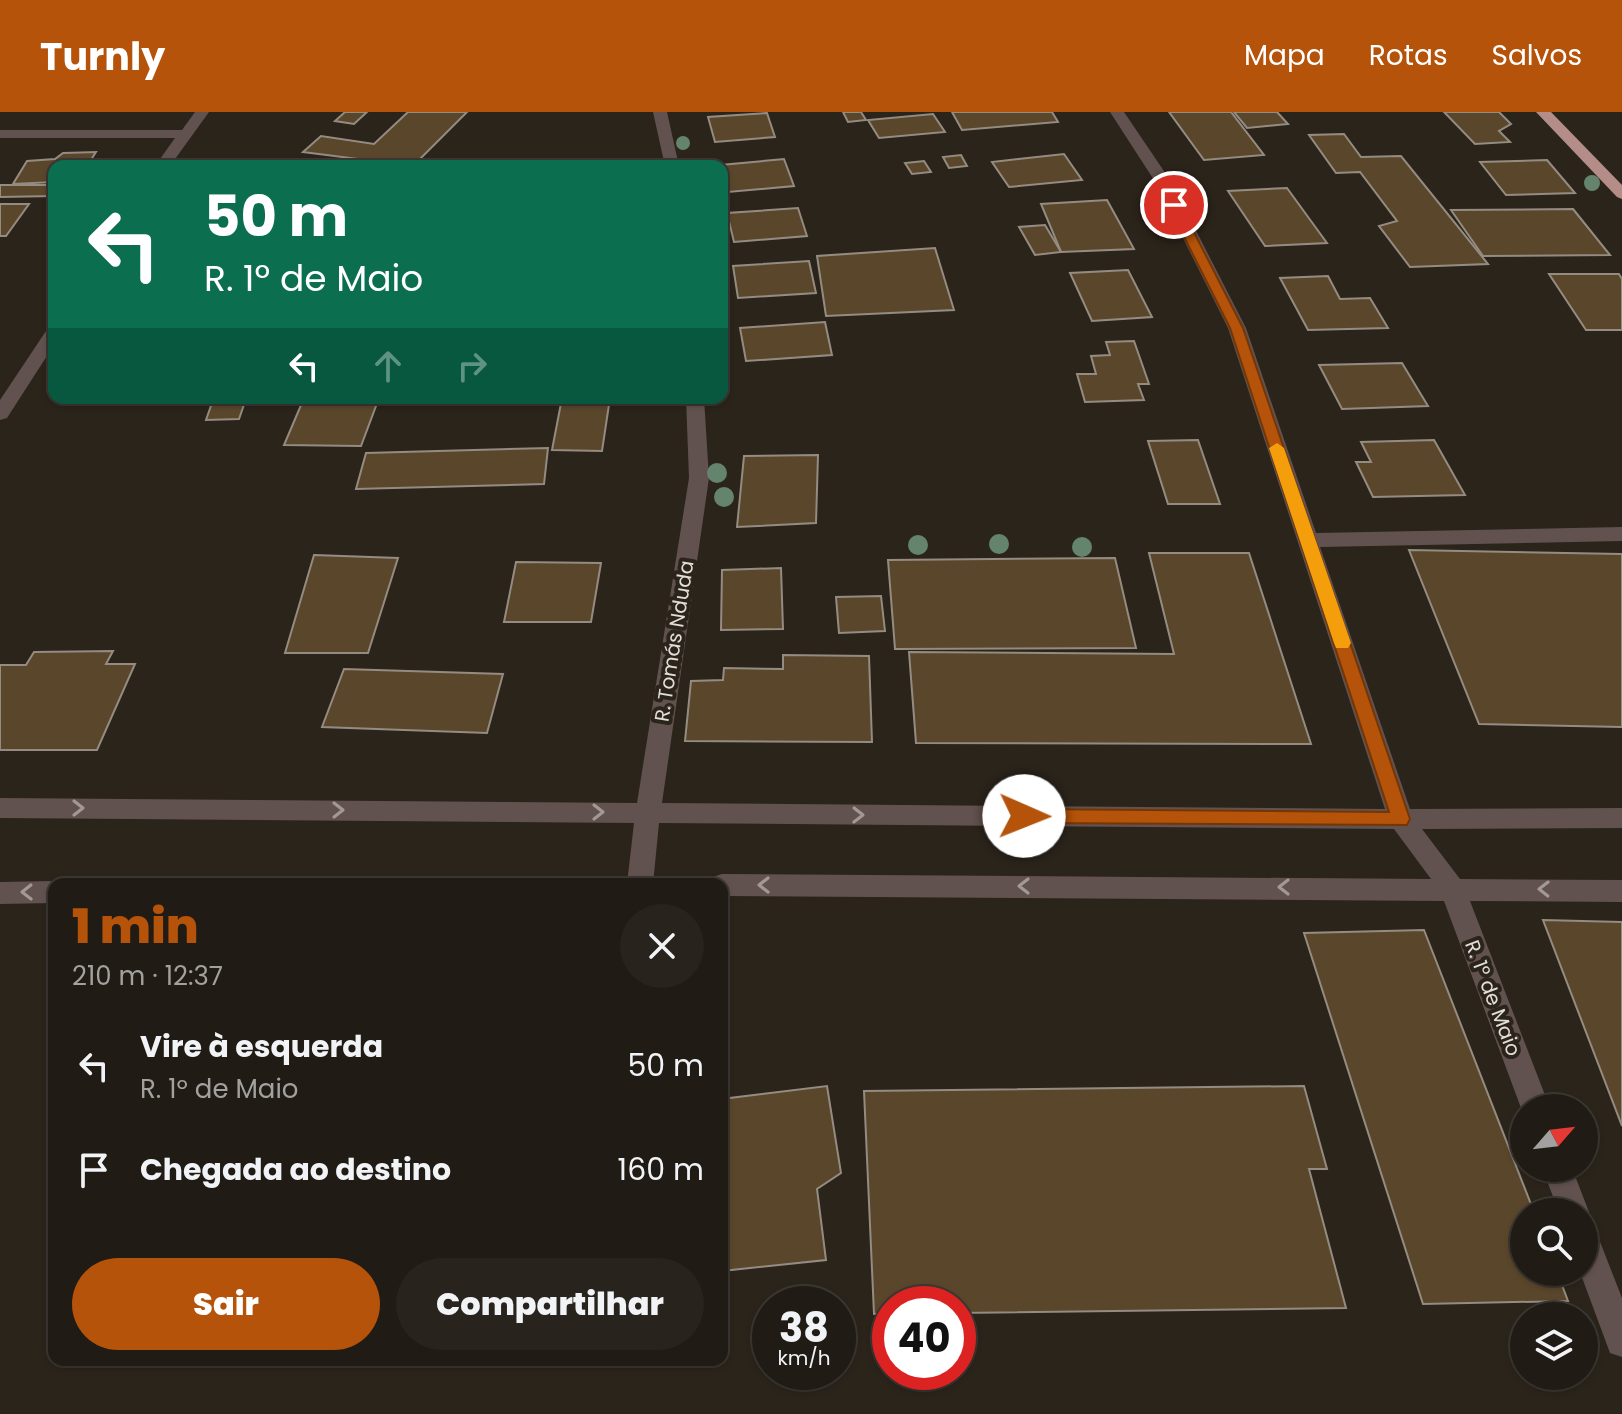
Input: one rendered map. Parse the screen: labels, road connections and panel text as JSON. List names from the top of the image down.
{
  "streets": {
    "street": ["R. Tomás Nduda", "R. 1º de Maio"]
  },
  "north": "top right",
  "page": {
    "header": "Turnly",
    "nav": ["Mapa", "Rotas", "Salvos"],
    "turn": ["50 m", "R. 1º de Maio"],
    "heading": ["1 min", "210 m · 12:37"],
    "list": [
      {
        "name": "Vire à esquerda",
        "note": "R. 1º de Maio",
        "value": "50 m"
      },
      {
        "name": "Chegada ao destino",
        "value": "160 m"
      }
    ],
    "buttons": ["Sair", "Compartilhar"],
    "speed": "38 km/h",
    "limit": "40"
  }
}
